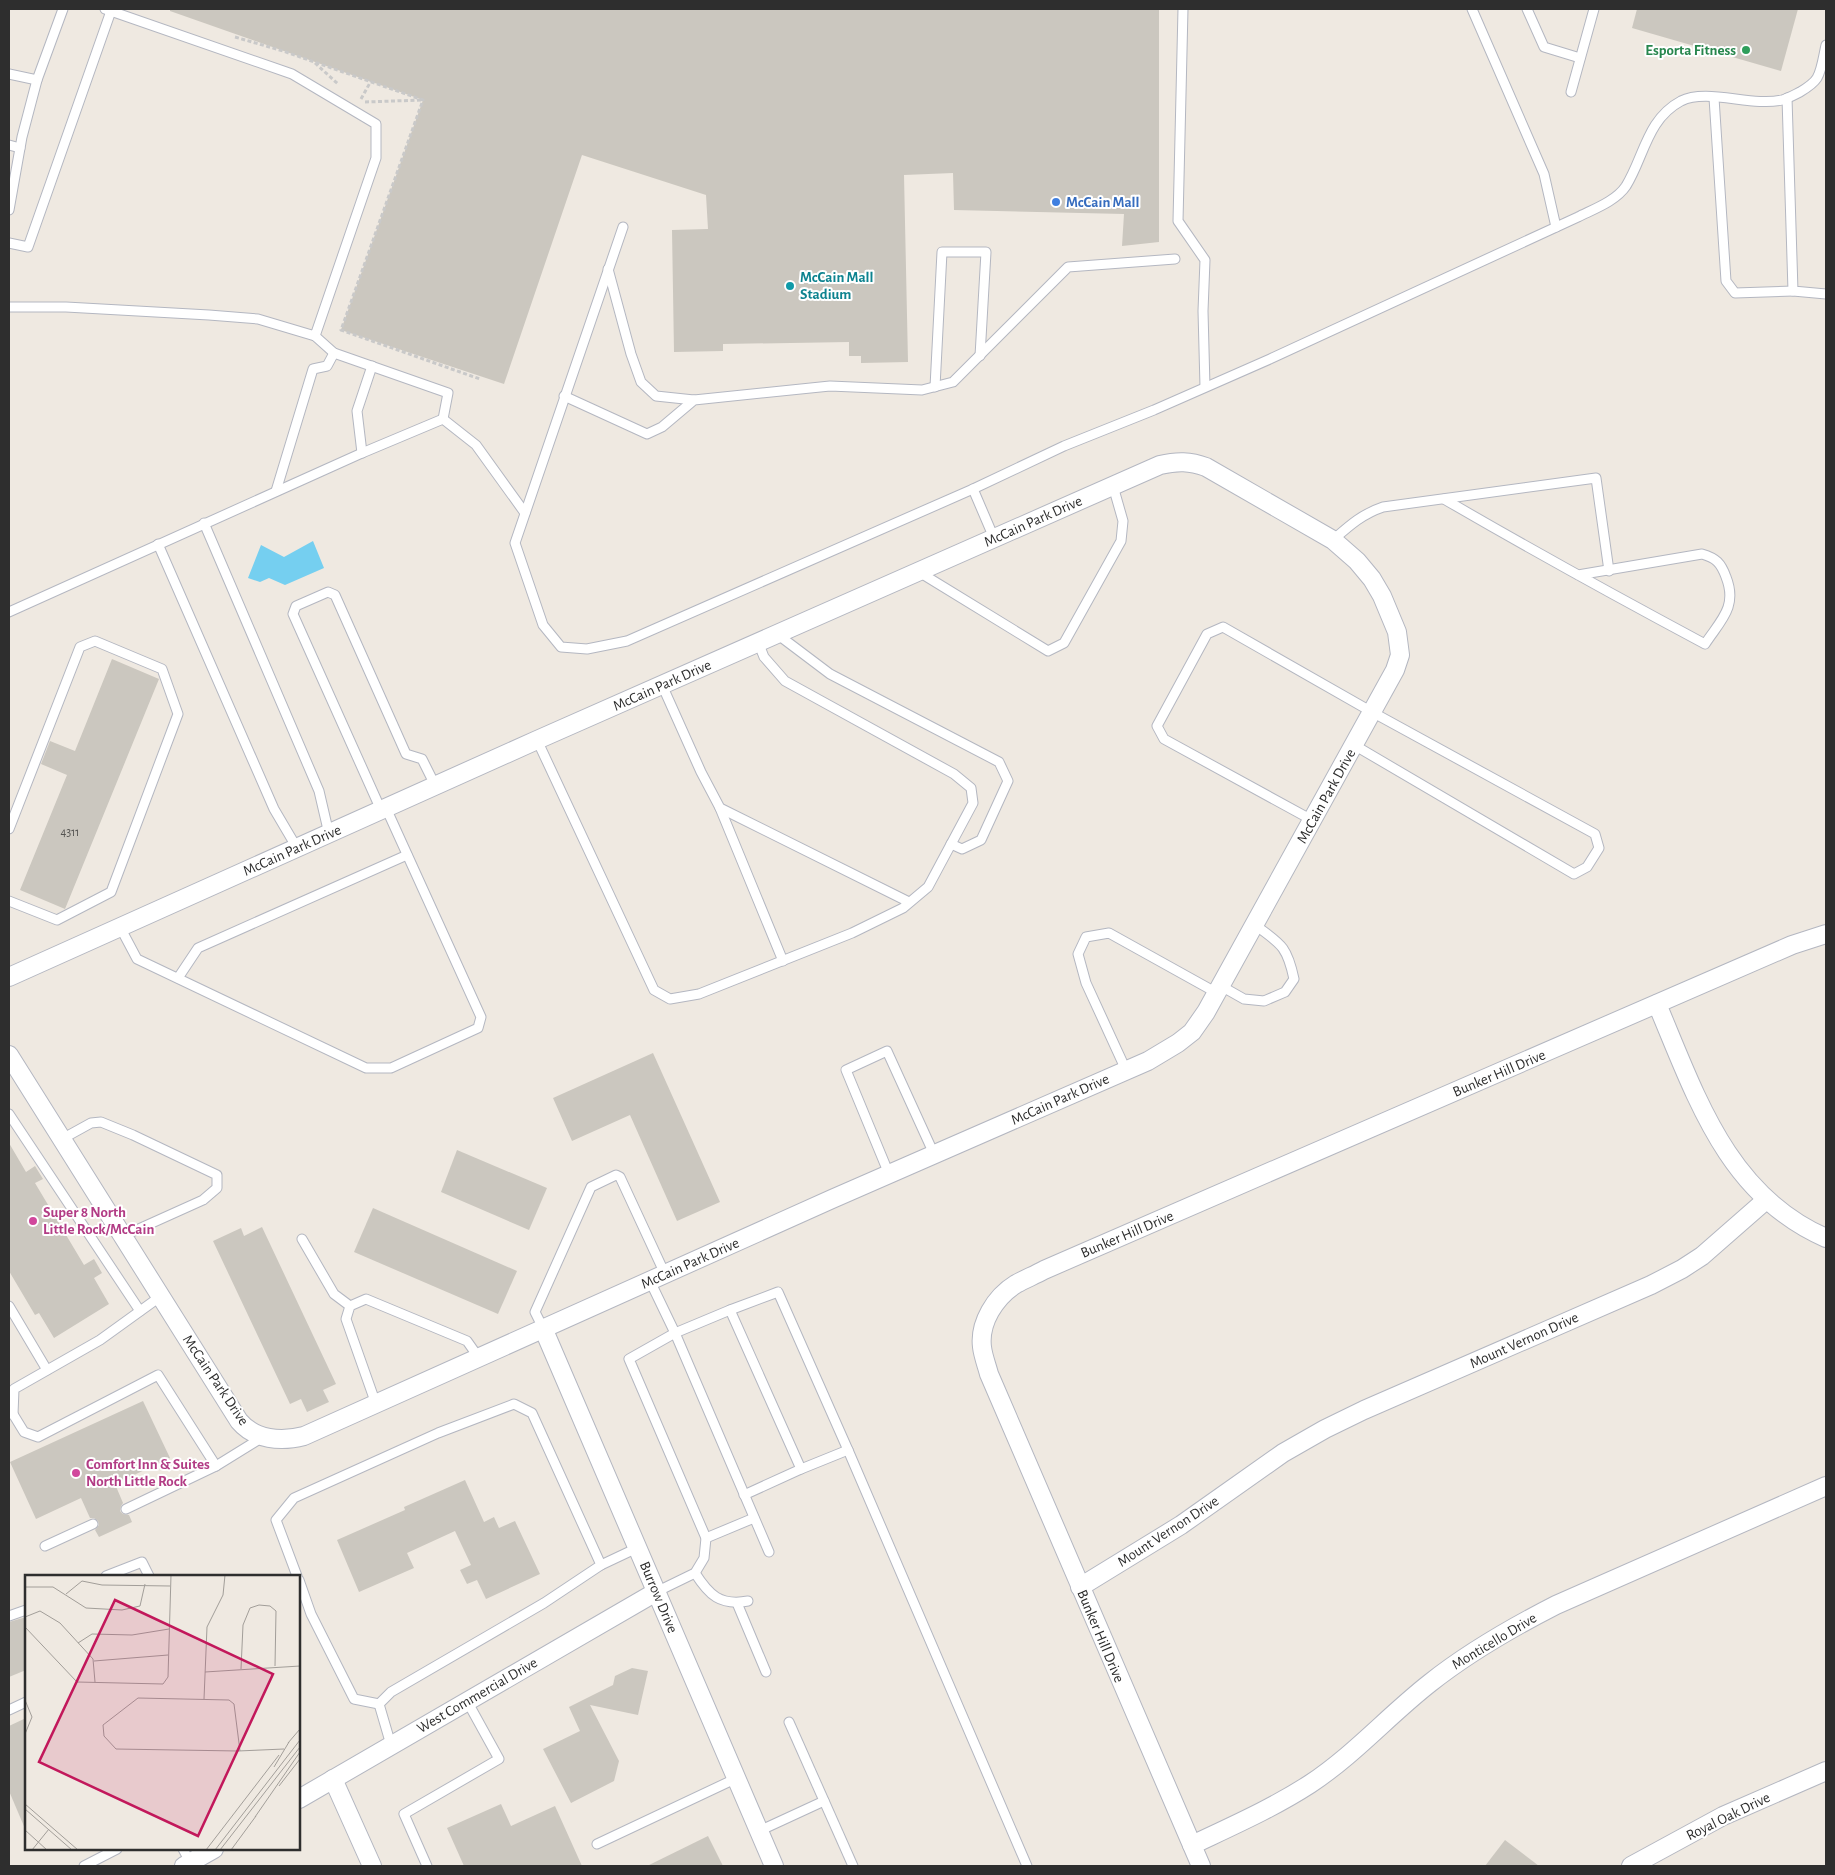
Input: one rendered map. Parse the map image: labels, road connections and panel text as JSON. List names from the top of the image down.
{
  "streets": {
    "street": [
      "McCain Park Drive",
      "Bunker Hill Drive",
      "Mount Vernon Drive",
      "Burrow Drive",
      "Monticello Drive",
      "West Commercial Drive",
      "Royal Oak Drive"
    ]
  },
  "crossings": [
    ["McCain Park Drive", "Burrow Drive"],
    ["Bunker Hill Drive", "Mount Vernon Drive"],
    ["Bunker Hill Drive", "Monticello Drive"],
    ["Burrow Drive", "West Commercial Drive"]
  ],
  "places": [
    "Esporta Fitness",
    "McCain Mall",
    "McCain Mall Stadium",
    "Super 8 North Little Rock/McCain",
    "Comfort Inn & Suites North Little Rock"
  ],
  "house_numbers": ["4311"]
}
